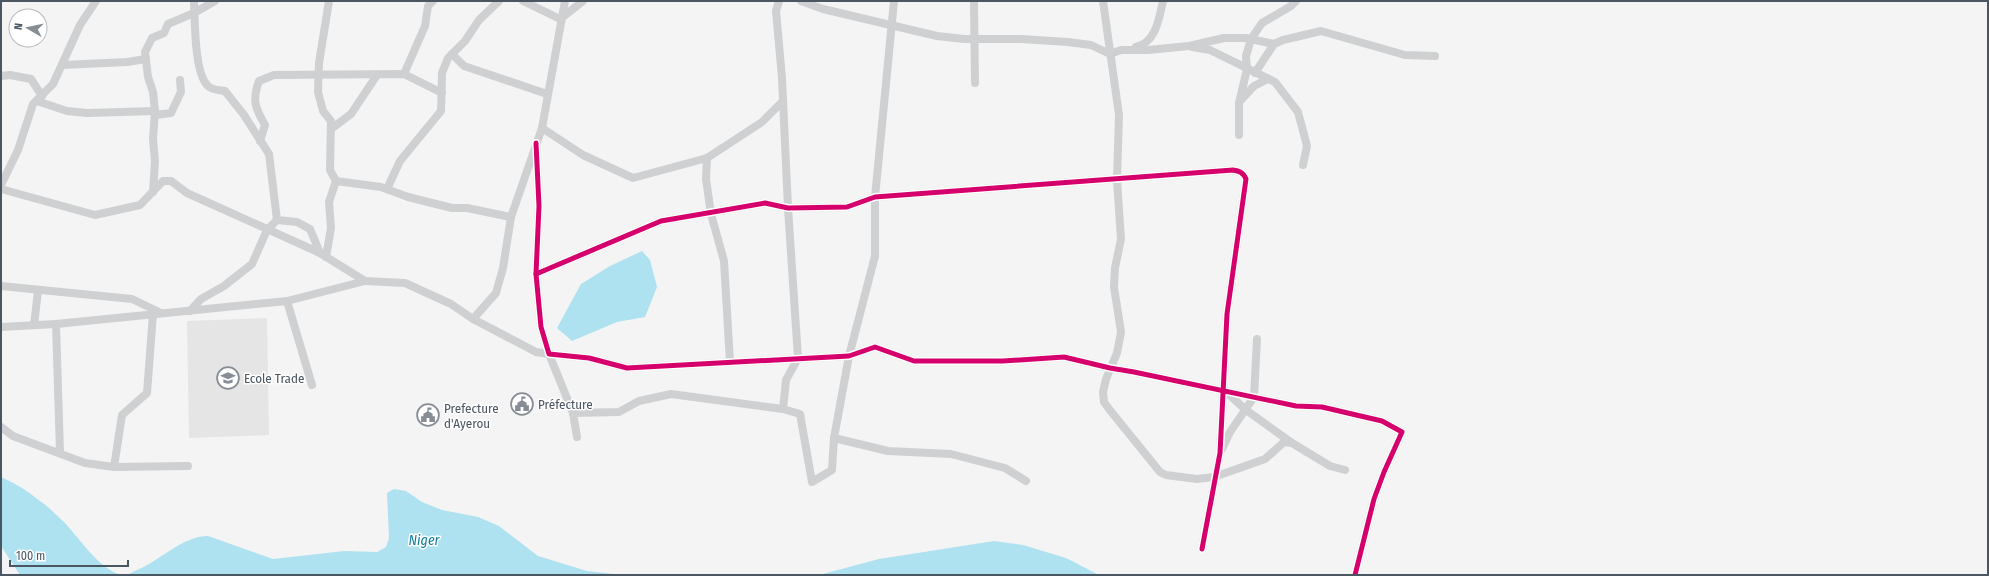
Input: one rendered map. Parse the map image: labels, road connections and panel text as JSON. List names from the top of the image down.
{
  "water": ["Niger"],
  "places": {
    "school or university": ["Ecole Trade"],
    "public building": ["Préfecture", "Prefecture d'Ayerou"]
  },
  "scale_bar": "100 m",
  "north": "left"
}
